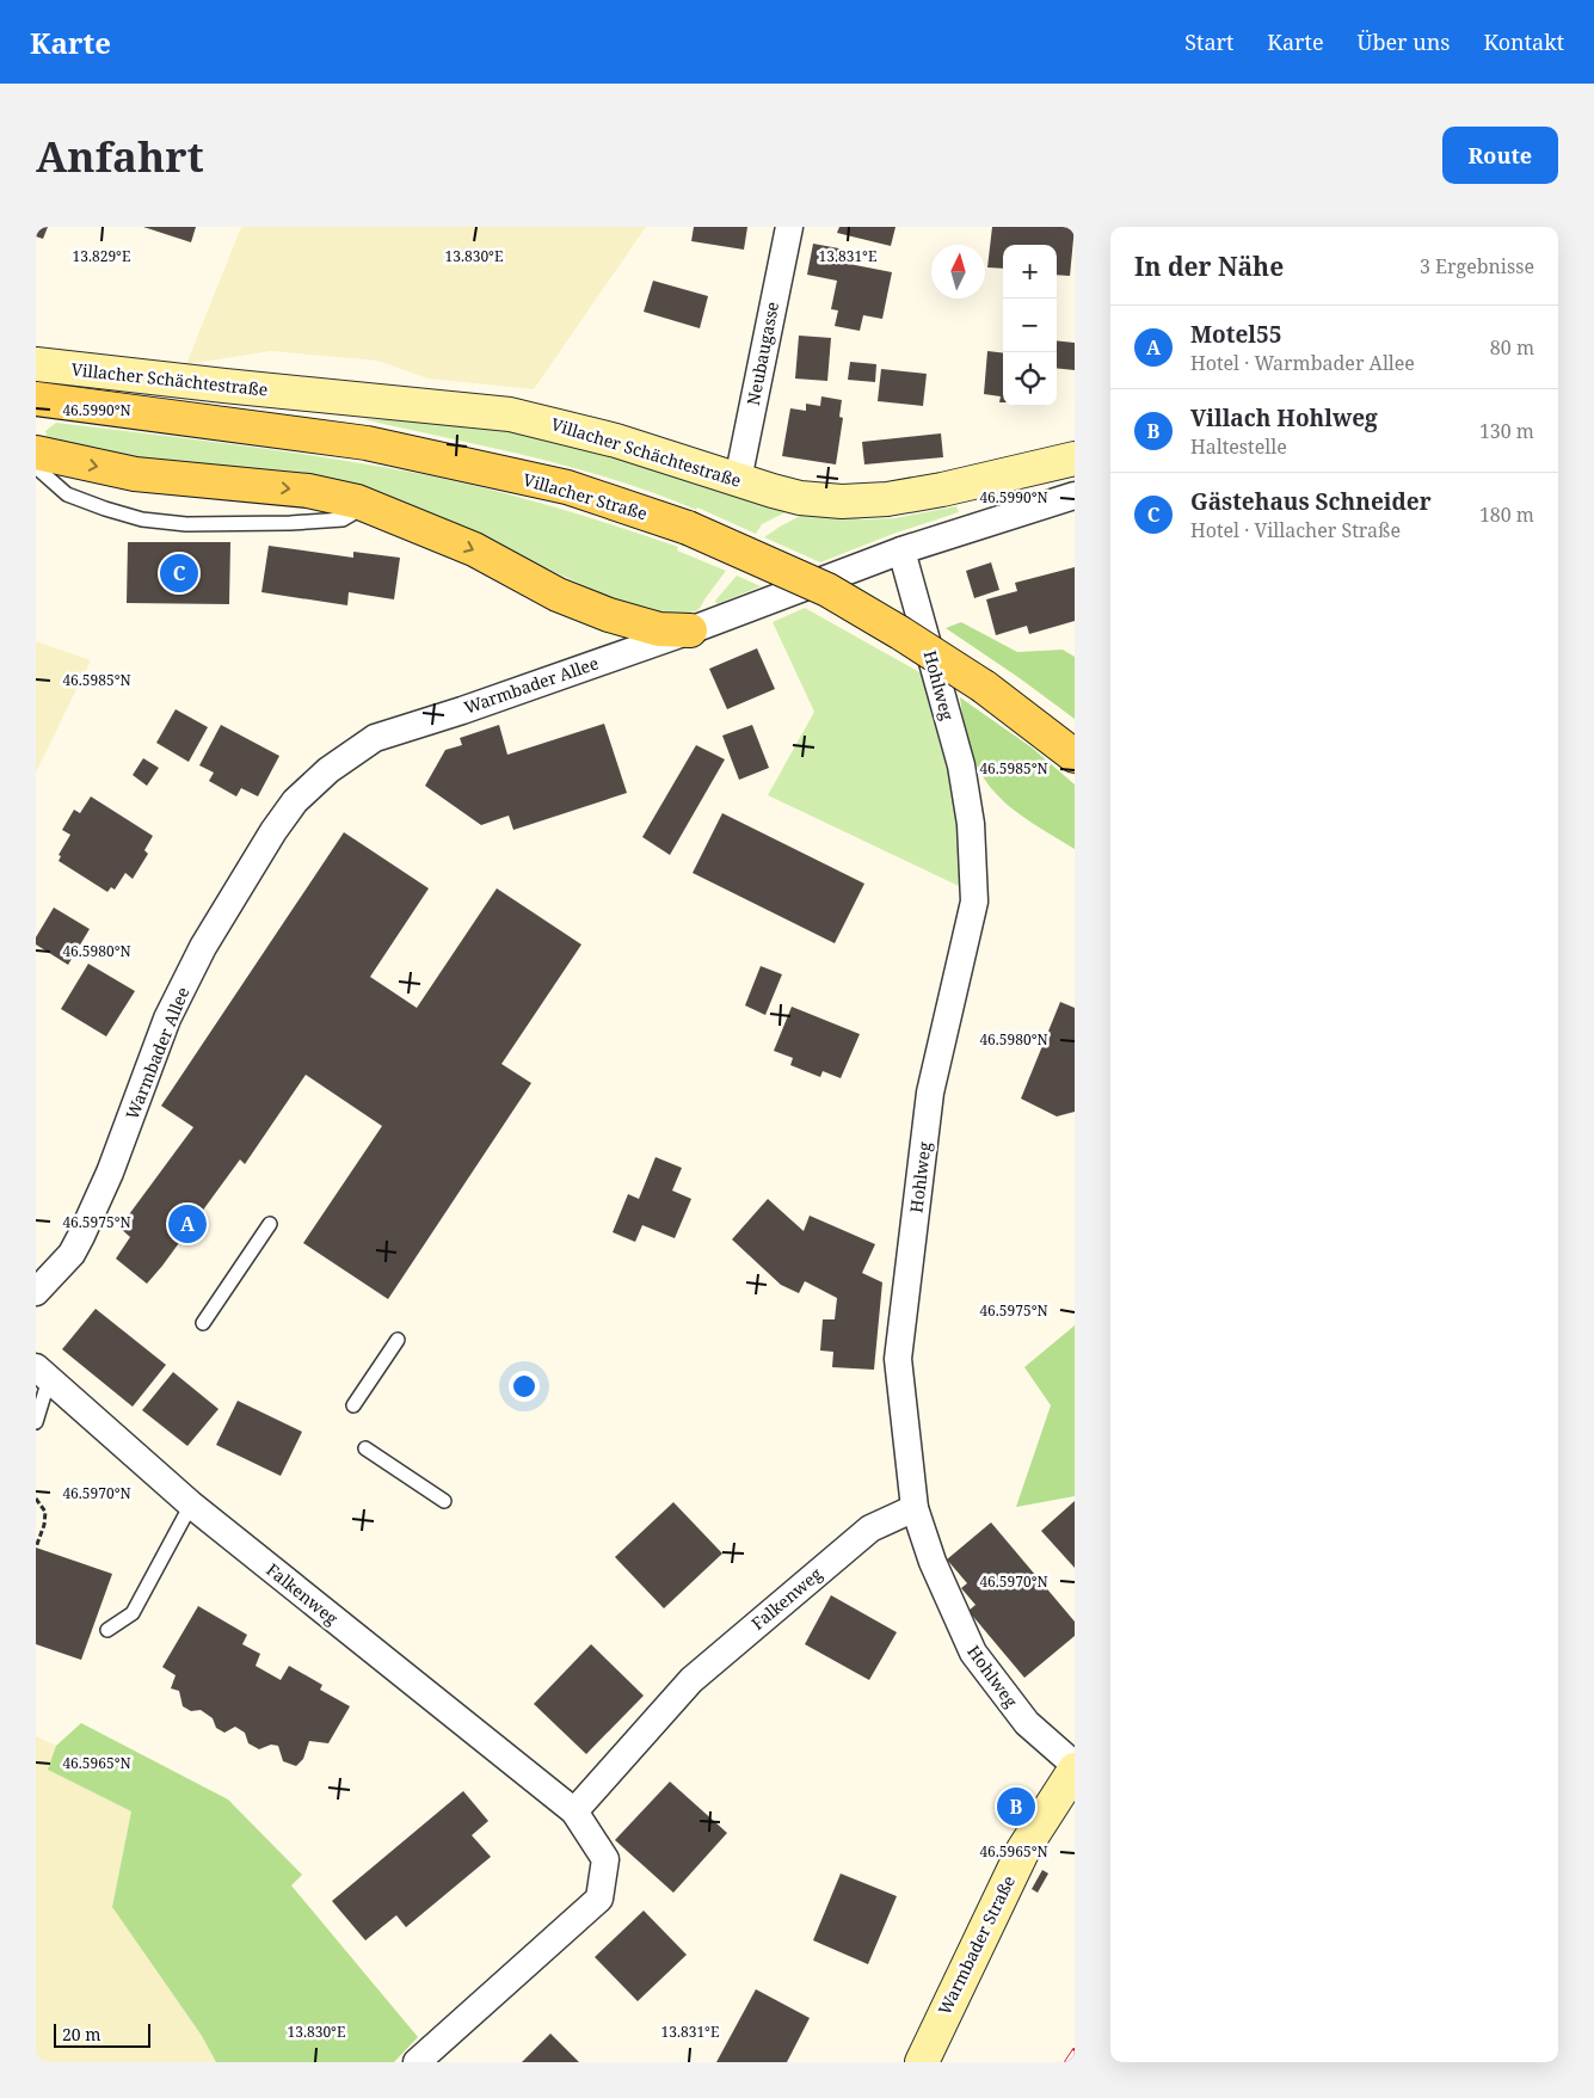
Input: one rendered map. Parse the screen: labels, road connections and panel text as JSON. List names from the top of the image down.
{
  "streets": {
    "main road": ["Villacher Straße"],
    "street": [
      "Neubaugasse",
      "Villacher Schächtestraße",
      "Warmbader Allee",
      "Hohlweg",
      "Falkenweg",
      "Warmbader Straße"
    ]
  },
  "crossings": [
    ["Neubaugasse", "Villacher Schächtestraße"],
    ["Warmbader Allee", "Hohlweg"],
    ["Hohlweg", "Falkenweg"]
  ],
  "scale_bar": "20 m",
  "north": "top",
  "page": {
    "header": "Karte",
    "nav": [
      "Start",
      "Karte",
      "Über uns",
      "Kontakt"
    ],
    "buttons": "Route",
    "title": "Anfahrt",
    "heading": ["In der Nähe", "3 Ergebnisse"],
    "map_buttons": ["+", "−"],
    "list": [
      {
        "mark": "A",
        "name": "Motel55",
        "note": "Hotel · Warmbader Allee",
        "value": "80 m"
      },
      {
        "mark": "B",
        "name": "Villach Hohlweg",
        "note": "Haltestelle",
        "value": "130 m"
      },
      {
        "mark": "C",
        "name": "Gästehaus Schneider",
        "note": "Hotel · Villacher Straße",
        "value": "180 m"
      }
    ],
    "pins": ["C", "A", "B"],
    "scale": "20 m"
  },
  "coordinates": [
    "13.829°E",
    "13.830°E",
    "13.831°E",
    "46.5990°N",
    "46.5985°N",
    "46.5980°N",
    "46.5975°N",
    "46.5970°N",
    "46.5965°N"
  ]
}
